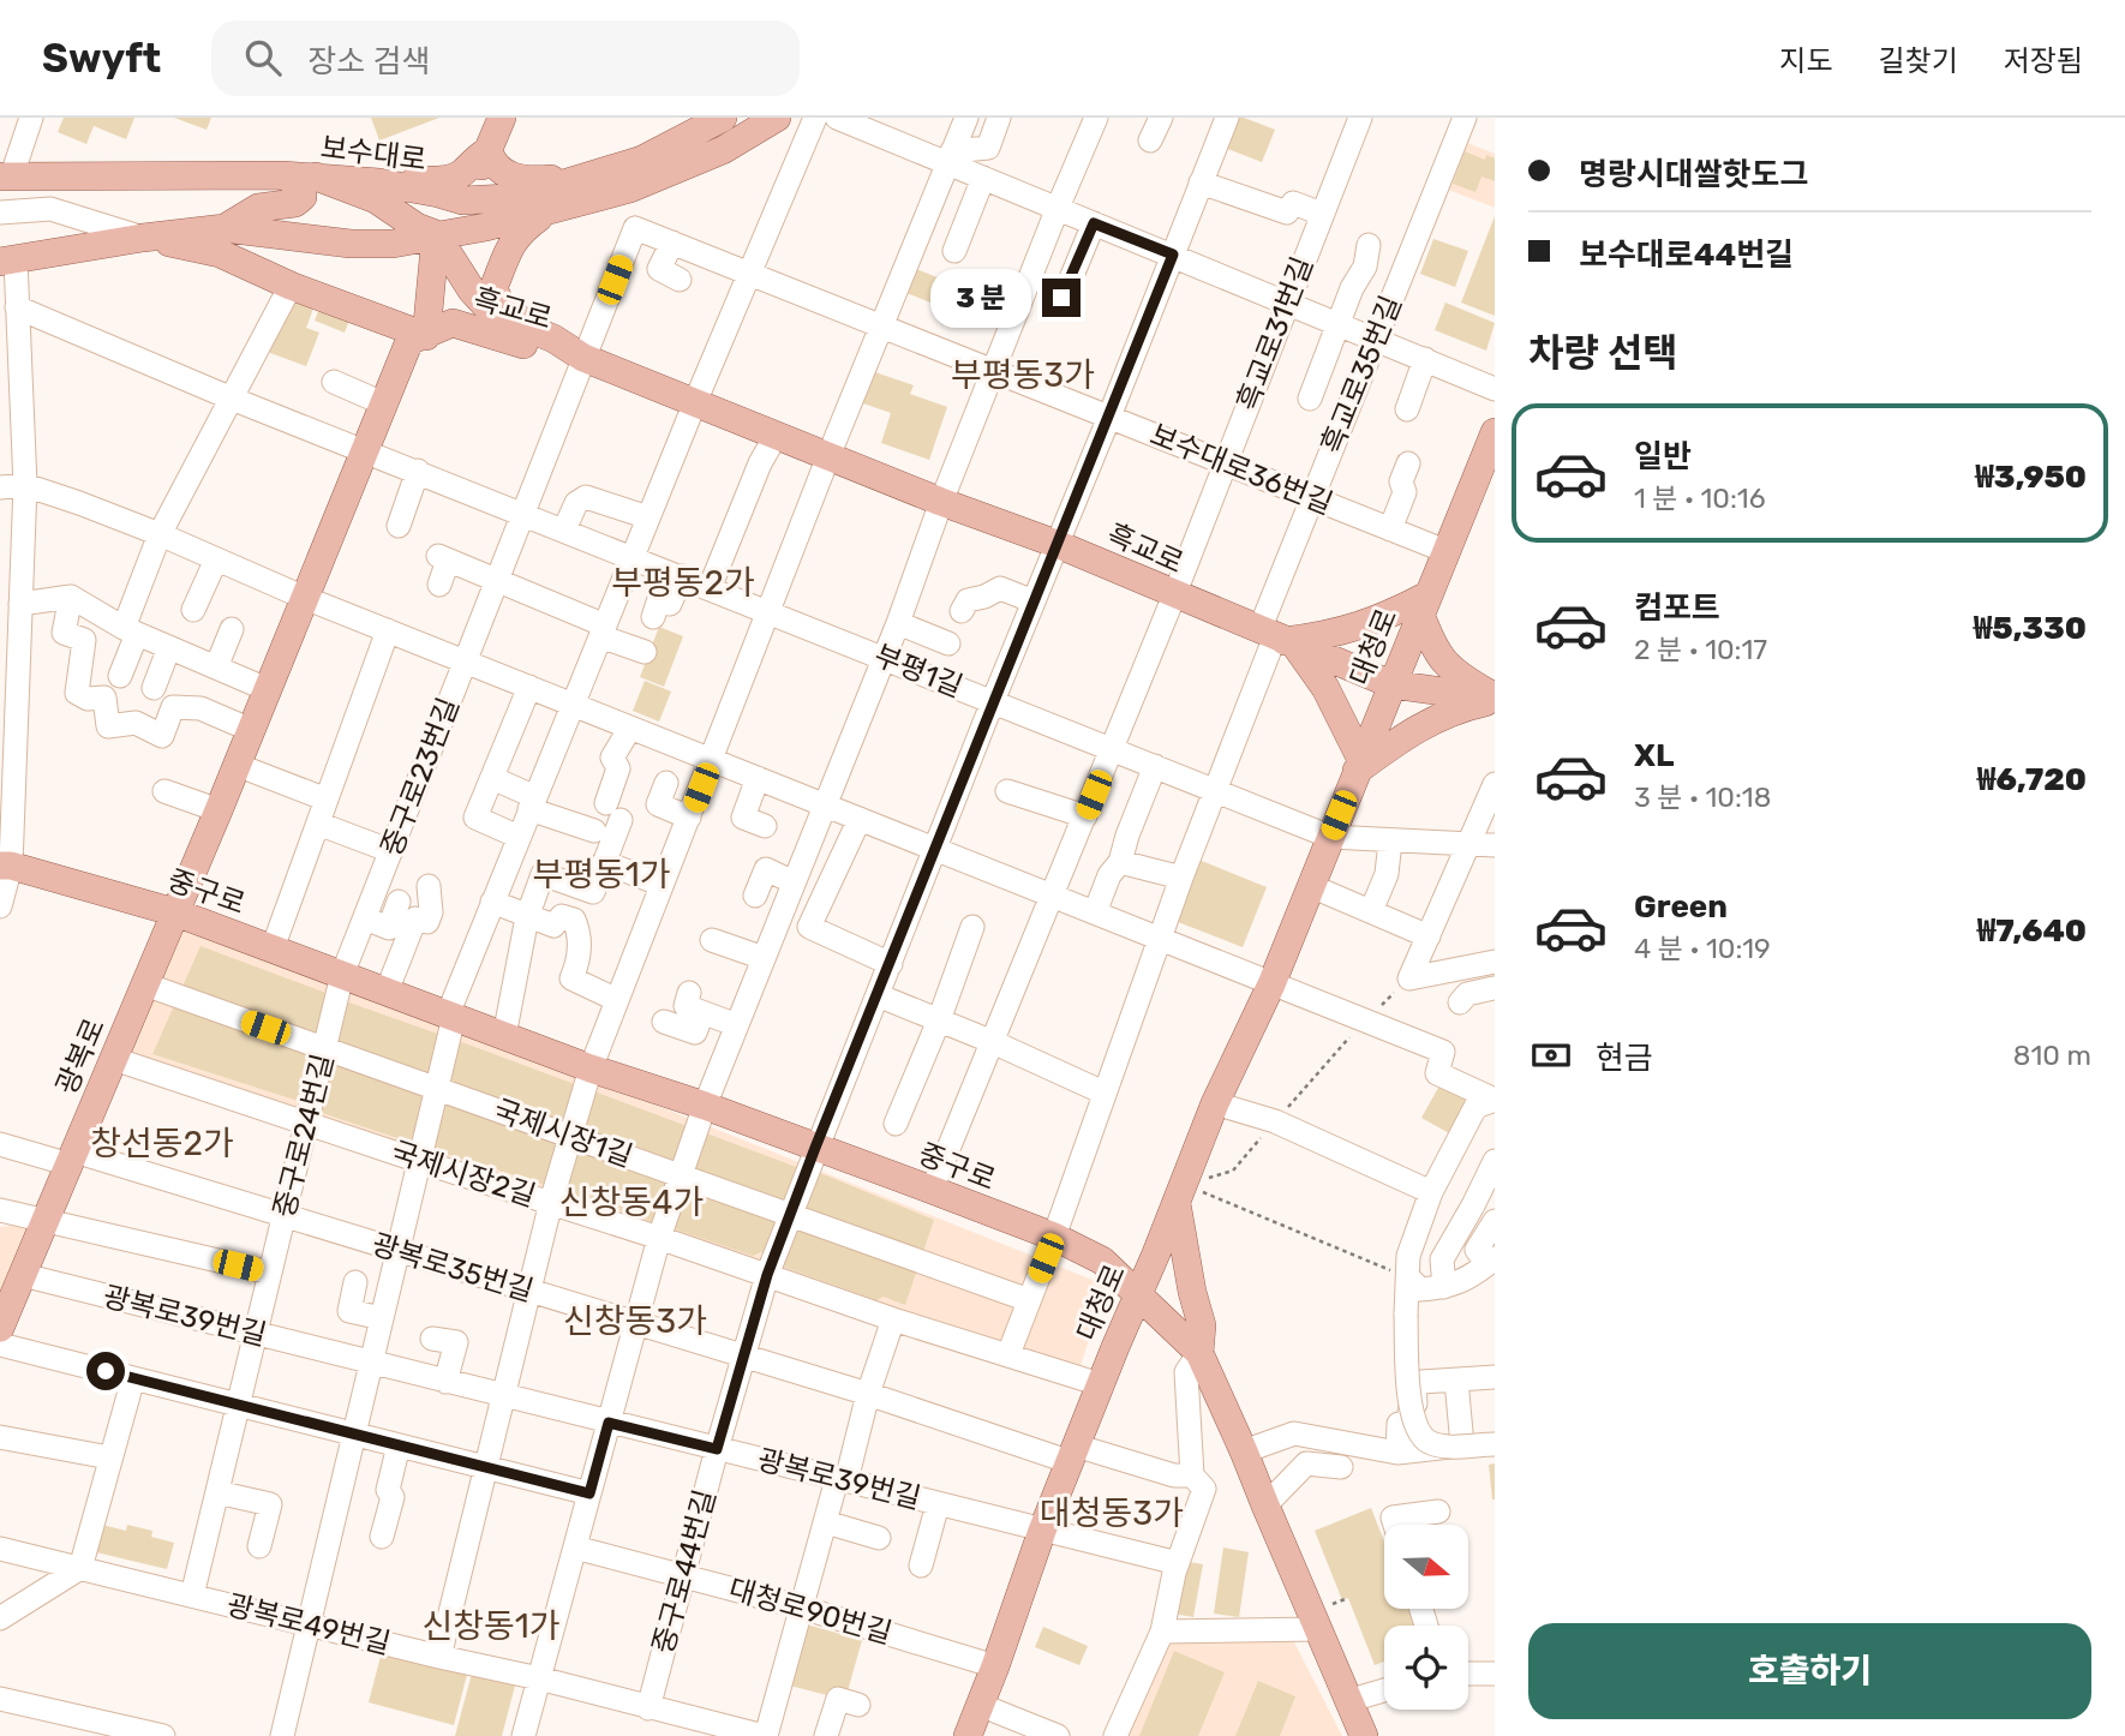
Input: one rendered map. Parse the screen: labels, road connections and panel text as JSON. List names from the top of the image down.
{
  "streets": {
    "main road": [
      "보수대로",
      "흑교로",
      "대청로",
      "중구로",
      "광복로"
    ],
    "street": [
      "흑교로31번길",
      "흑교로35번길",
      "보수대로36번길",
      "부평1길",
      "중구로23번길",
      "국제시장1길",
      "중구로24번길",
      "국제시장2길",
      "광복로35번길",
      "광복로39번길",
      "중구로44번길",
      "대청로90번길",
      "광복로49번길"
    ]
  },
  "crossings": [
    ["보수대로", "흑교로"],
    ["흑교로", "흑교로31번길"],
    ["흑교로", "흑교로35번길"],
    ["흑교로", "대청로"],
    ["흑교로", "중구로23번길"],
    ["흑교로", "광복로"],
    ["흑교로", "중구로44번길"],
    ["흑교로31번길", "보수대로36번길"],
    ["흑교로31번길", "부평1길"],
    ["흑교로31번길", "중구로"],
    ["흑교로31번길", "중구로44번길"],
    ["흑교로35번길", "보수대로36번길"],
    ["흑교로35번길", "부평1길"],
    ["흑교로35번길", "중구로"],
    ["흑교로35번길", "국제시장1길"],
    ["흑교로35번길", "국제시장2길"],
    ["보수대로36번길", "대청로"],
    ["보수대로36번길", "중구로23번길"],
    ["보수대로36번길", "중구로44번길"],
    ["대청로", "부평1길"],
    ["대청로", "중구로"],
    ["대청로", "국제시장2길"],
    ["대청로", "광복로35번길"],
    ["대청로", "광복로39번길"],
    ["대청로", "대청로90번길"],
    ["부평1길", "중구로23번길"],
    ["부평1길", "광복로"],
    ["부평1길", "중구로44번길"],
    ["중구로23번길", "중구로"],
    ["중구로23번길", "중구로24번길"],
    ["중구로", "광복로"],
    ["중구로", "중구로24번길"],
    ["중구로", "중구로44번길"],
    ["광복로", "국제시장1길"],
    ["광복로", "국제시장2길"],
    ["광복로", "광복로35번길"],
    ["광복로", "광복로39번길"],
    ["국제시장1길", "중구로24번길"],
    ["국제시장1길", "중구로44번길"],
    ["중구로24번길", "국제시장2길"],
    ["중구로24번길", "광복로35번길"],
    ["중구로24번길", "광복로39번길"],
    ["중구로24번길", "광복로49번길"],
    ["국제시장2길", "중구로44번길"],
    ["광복로35번길", "중구로44번길"],
    ["광복로39번길", "중구로44번길"],
    ["중구로44번길", "대청로90번길"],
    ["중구로44번길", "광복로49번길"]
  ],
  "districts": [
    "부평동3가",
    "부평동2가",
    "부평동1가",
    "창선동2가",
    "신창동4가",
    "신창동3가",
    "대청동3가",
    "신창동1가"
  ],
  "north": "right",
  "page": {
    "header": "Swyft",
    "search": "장소 검색",
    "nav": ["지도", "길찾기", "저장됨"],
    "banner": ["명랑시대쌀핫도그", "보수대로44번길"],
    "bubble": "3 분",
    "heading": "차량 선택",
    "list": [
      {
        "name": "일반",
        "note": "1 분 · 10:16",
        "value": "₩3,950"
      },
      {
        "name": "컴포트",
        "note": "2 분 · 10:17",
        "value": "₩5,330"
      },
      {
        "name": "XL",
        "note": "3 분 · 10:18",
        "value": "₩6,720"
      },
      {
        "name": "Green",
        "note": "4 분 · 10:19",
        "value": "₩7,640"
      }
    ],
    "pay": ["현금", "810 m"],
    "buttons": "호출하기"
  }
}
